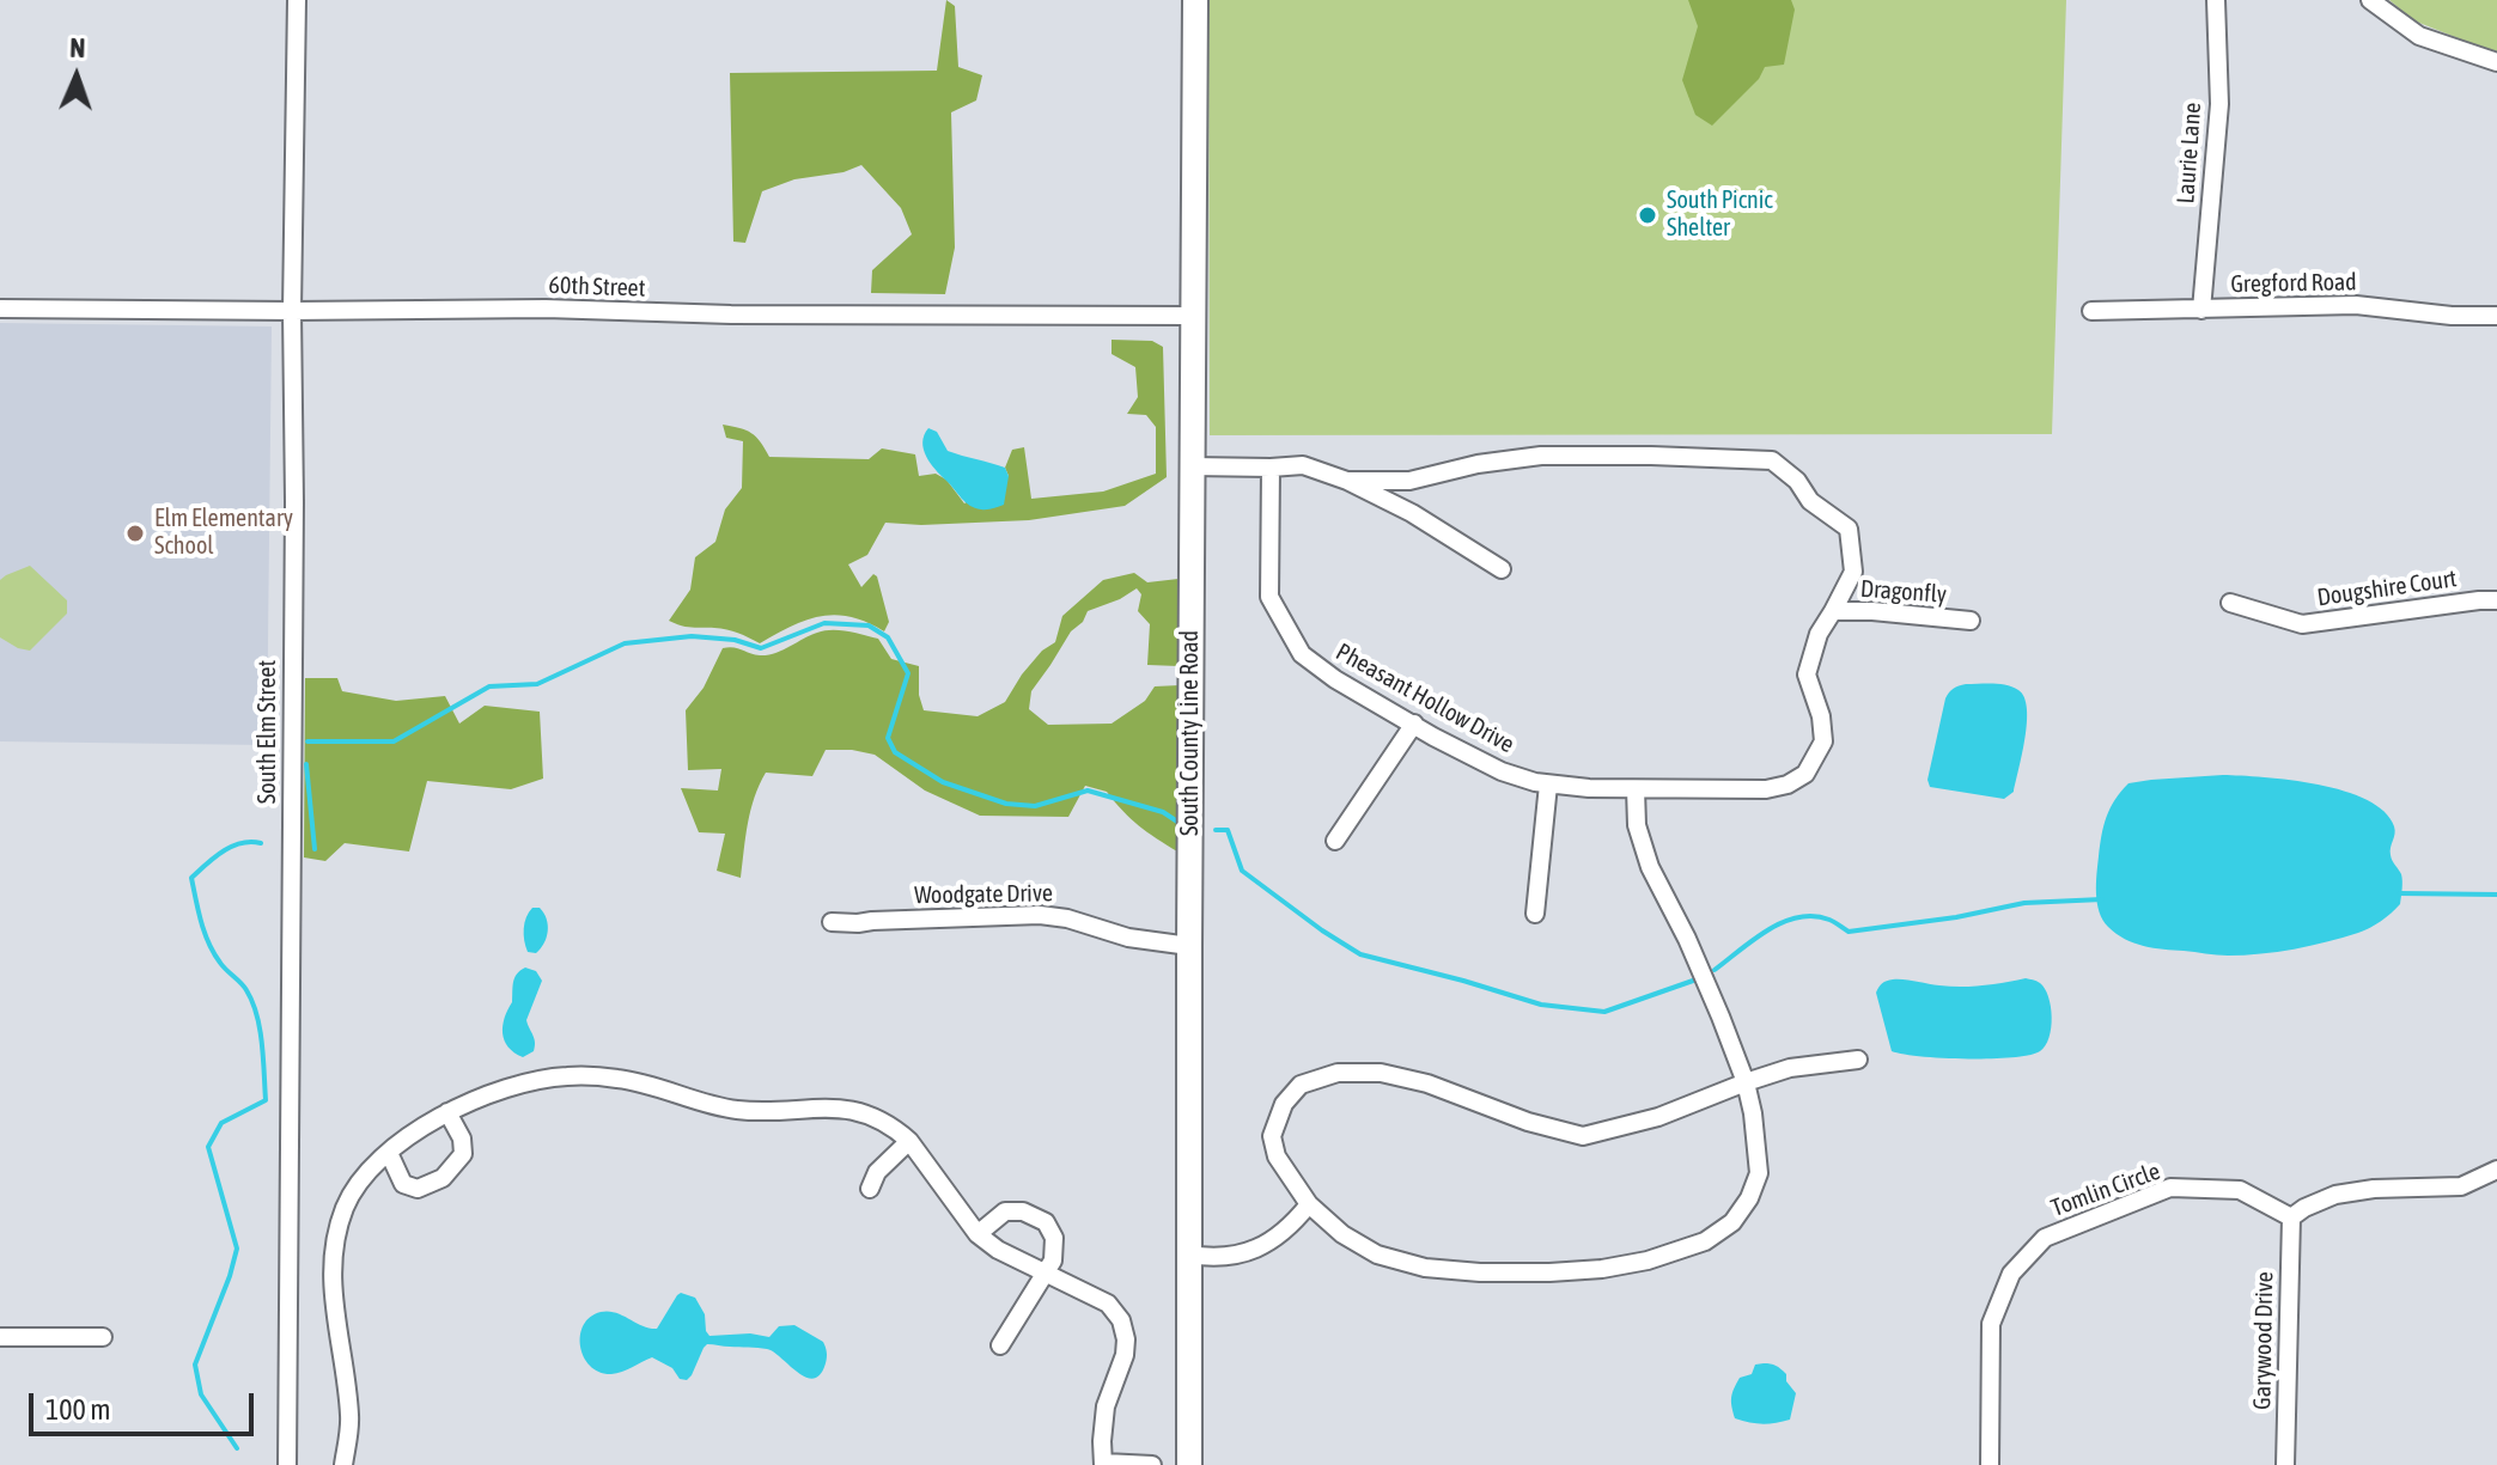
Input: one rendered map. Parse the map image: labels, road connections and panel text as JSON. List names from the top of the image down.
{
  "streets": {
    "main road": ["South County Line Road"],
    "street": [
      "Laurie Lane",
      "Gregford Road",
      "60th Street",
      "Dougshire Court",
      "Dragonfly",
      "Pheasant Hollow Drive",
      "South Elm Street",
      "Woodgate Drive",
      "Tomlin Circle",
      "Garywood Drive"
    ]
  },
  "crossings": [
    ["Laurie Lane", "Gregford Road"],
    ["60th Street", "South Elm Street"],
    ["60th Street", "South County Line Road"],
    ["Dragonfly", "Pheasant Hollow Drive"],
    ["South County Line Road", "Woodgate Drive"],
    ["Tomlin Circle", "Garywood Drive"]
  ],
  "places": ["South Picnic Shelter", "Elm Elementary School"],
  "scale_bar": "100 m",
  "north": "top"
}
